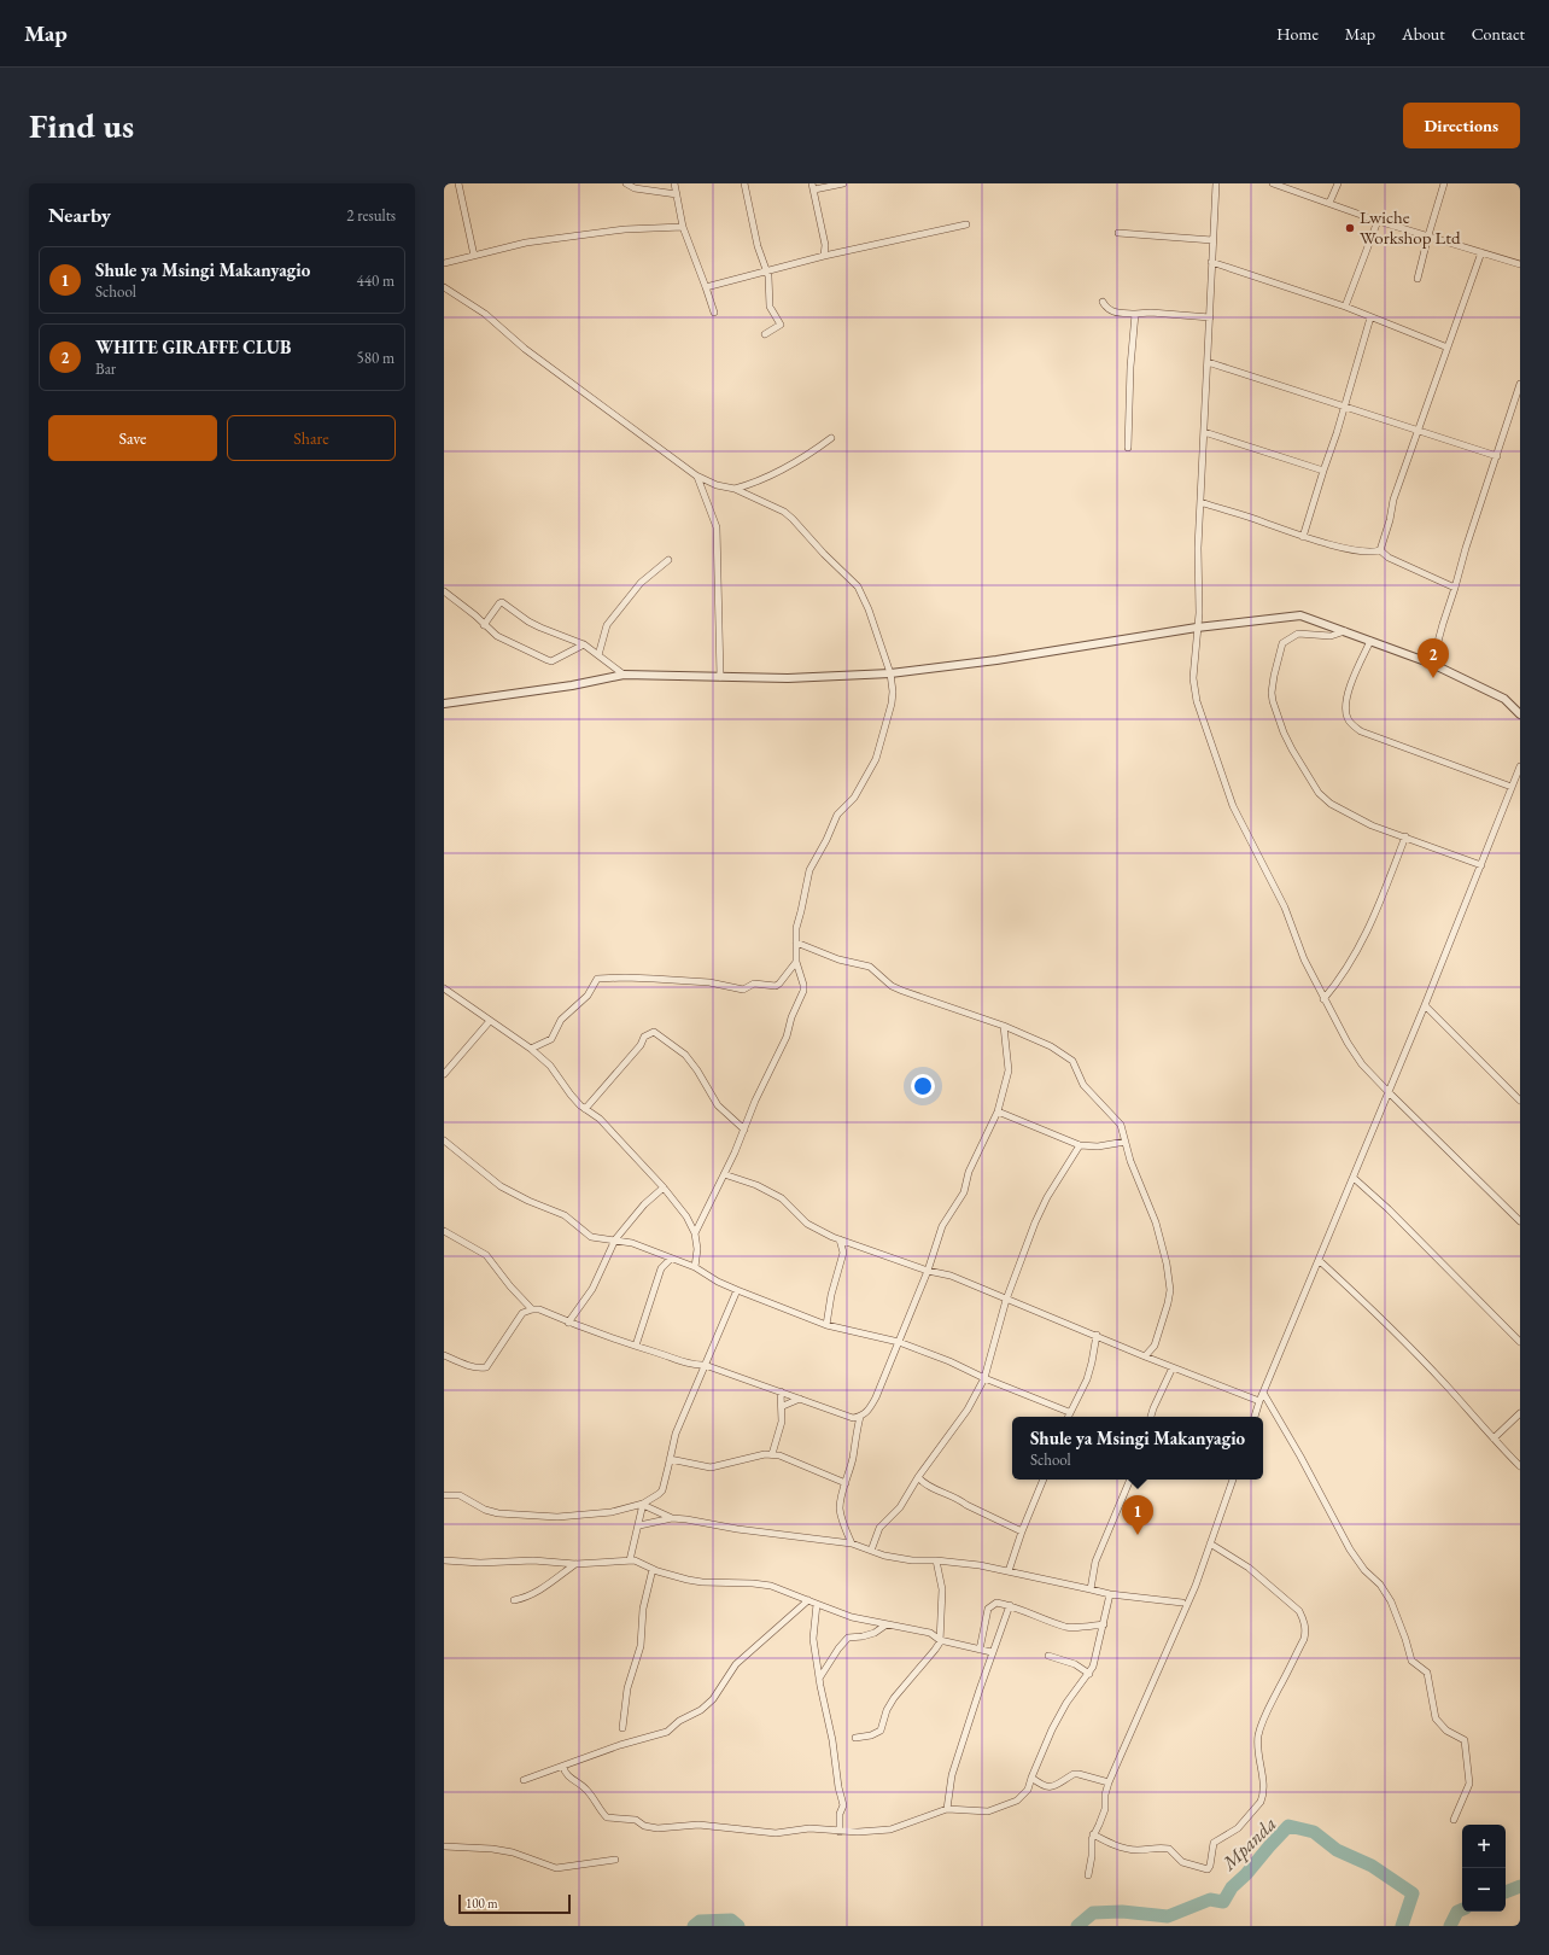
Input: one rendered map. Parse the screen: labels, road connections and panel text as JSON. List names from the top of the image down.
{
  "water": ["Mpanda"],
  "places": ["Lwiche Workshop Ltd"],
  "scale_bar": "100 m",
  "page": {
    "header": "Map",
    "nav": [
      "Home",
      "Map",
      "About",
      "Contact"
    ],
    "buttons": [
      "Directions",
      ["Save", "Share"]
    ],
    "title": "Find us",
    "heading": ["Nearby", "2 results"],
    "list": [
      {
        "mark": "1",
        "name": "Shule ya Msingi Makanyagio",
        "note": "School",
        "value": "440 m"
      },
      {
        "mark": "2",
        "name": "WHITE GIRAFFE CLUB",
        "note": "Bar",
        "value": "580 m"
      }
    ],
    "pins": ["2", "1"],
    "popup": ["Shule ya Msingi Makanyagio", "School"],
    "map_buttons": ["+", "−"],
    "scale": "100 m"
  }
}
